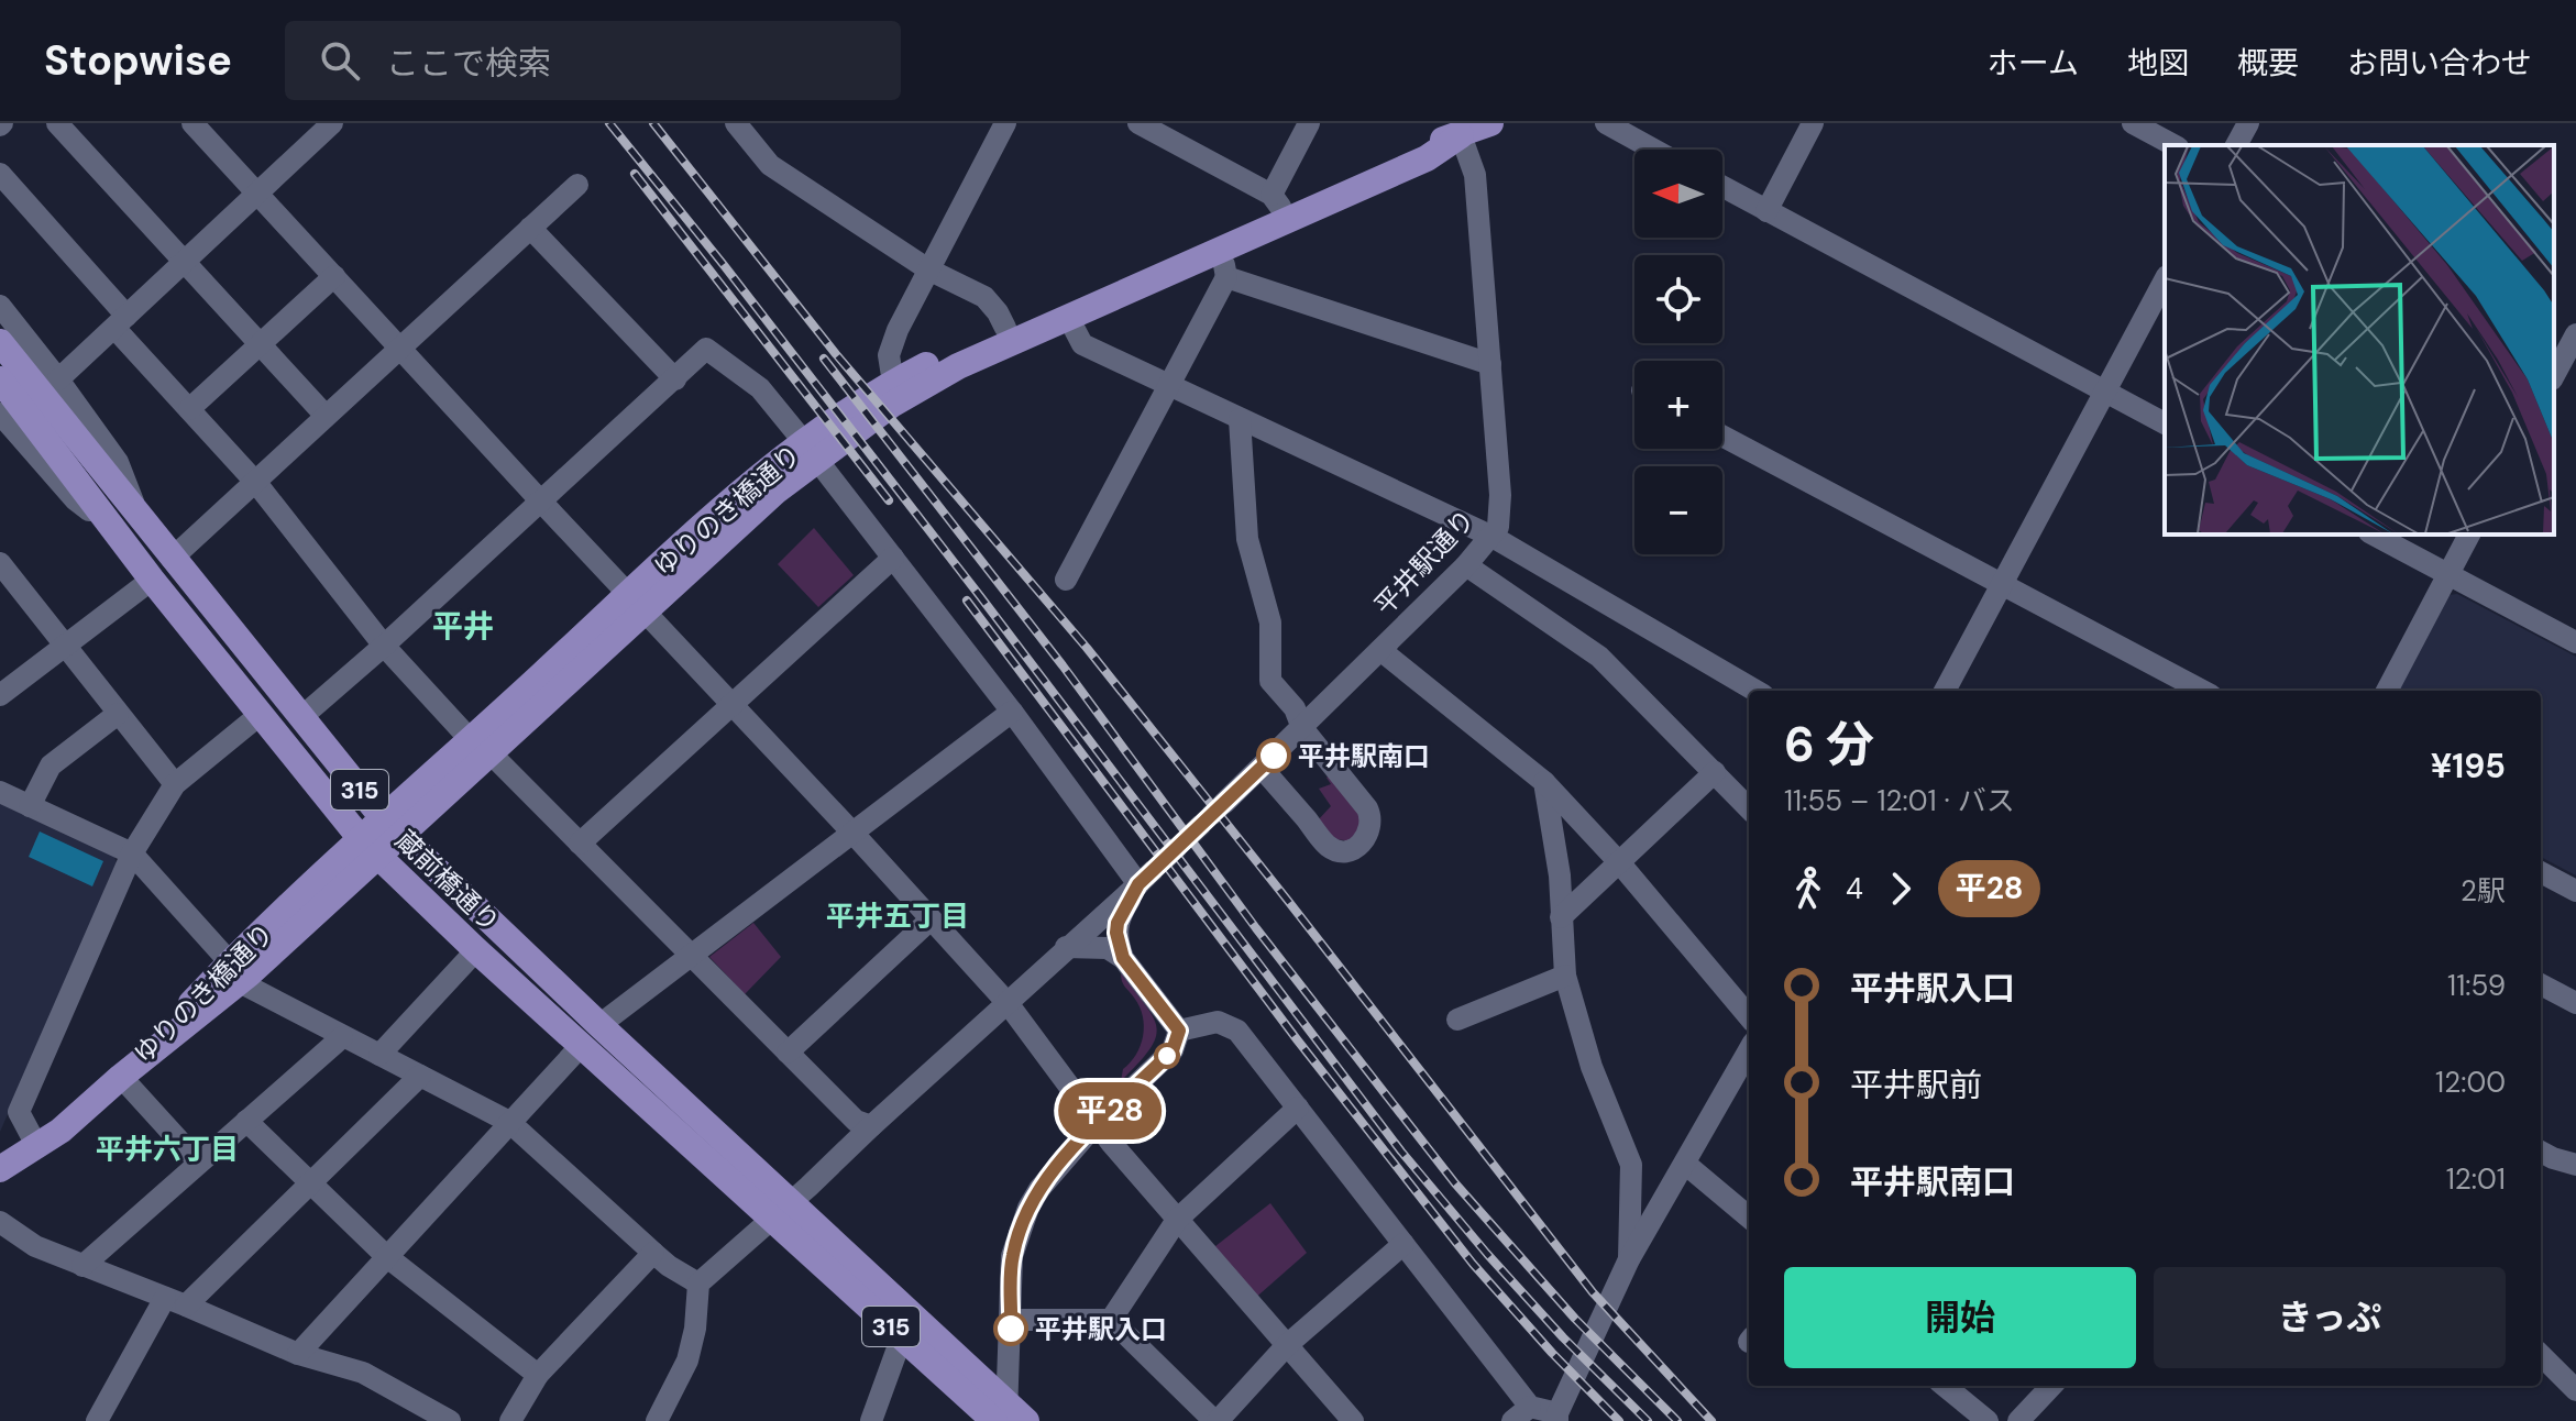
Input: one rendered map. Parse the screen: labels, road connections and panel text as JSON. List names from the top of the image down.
{
  "streets": {
    "main road": ["ゆりのき橋通り", "315", "蔵前橋通り"],
    "street": ["平井駅通り"]
  },
  "crossings": [
    ["ゆりのき橋通り", "平井駅通り"],
    ["ゆりのき橋通り", "蔵前橋通り"],
    ["315", "蔵前橋通り"]
  ],
  "districts": ["平井", "平井五丁目", "平井六丁目"],
  "places": ["平井駅南口", "平井駅入口"],
  "lines": ["bus line 平28"],
  "north": "left",
  "page": {
    "header": "Stopwise",
    "search": "ここで検索",
    "nav": [
      "ホーム",
      "地図",
      "概要",
      "お問い合わせ"
    ],
    "on_map": "平28",
    "map_buttons": ["+", "−"],
    "heading": ["6 分", "11:55 – 12:01 · バス", "¥195"],
    "legs": ["4", "平28", "2駅"],
    "list": [
      {
        "name": "平井駅入口",
        "value": "11:59"
      },
      {
        "name": "平井駅前",
        "value": "12:00"
      },
      {
        "name": "平井駅南口",
        "value": "12:01"
      }
    ],
    "buttons": ["開始", "きっぷ"]
  }
}
